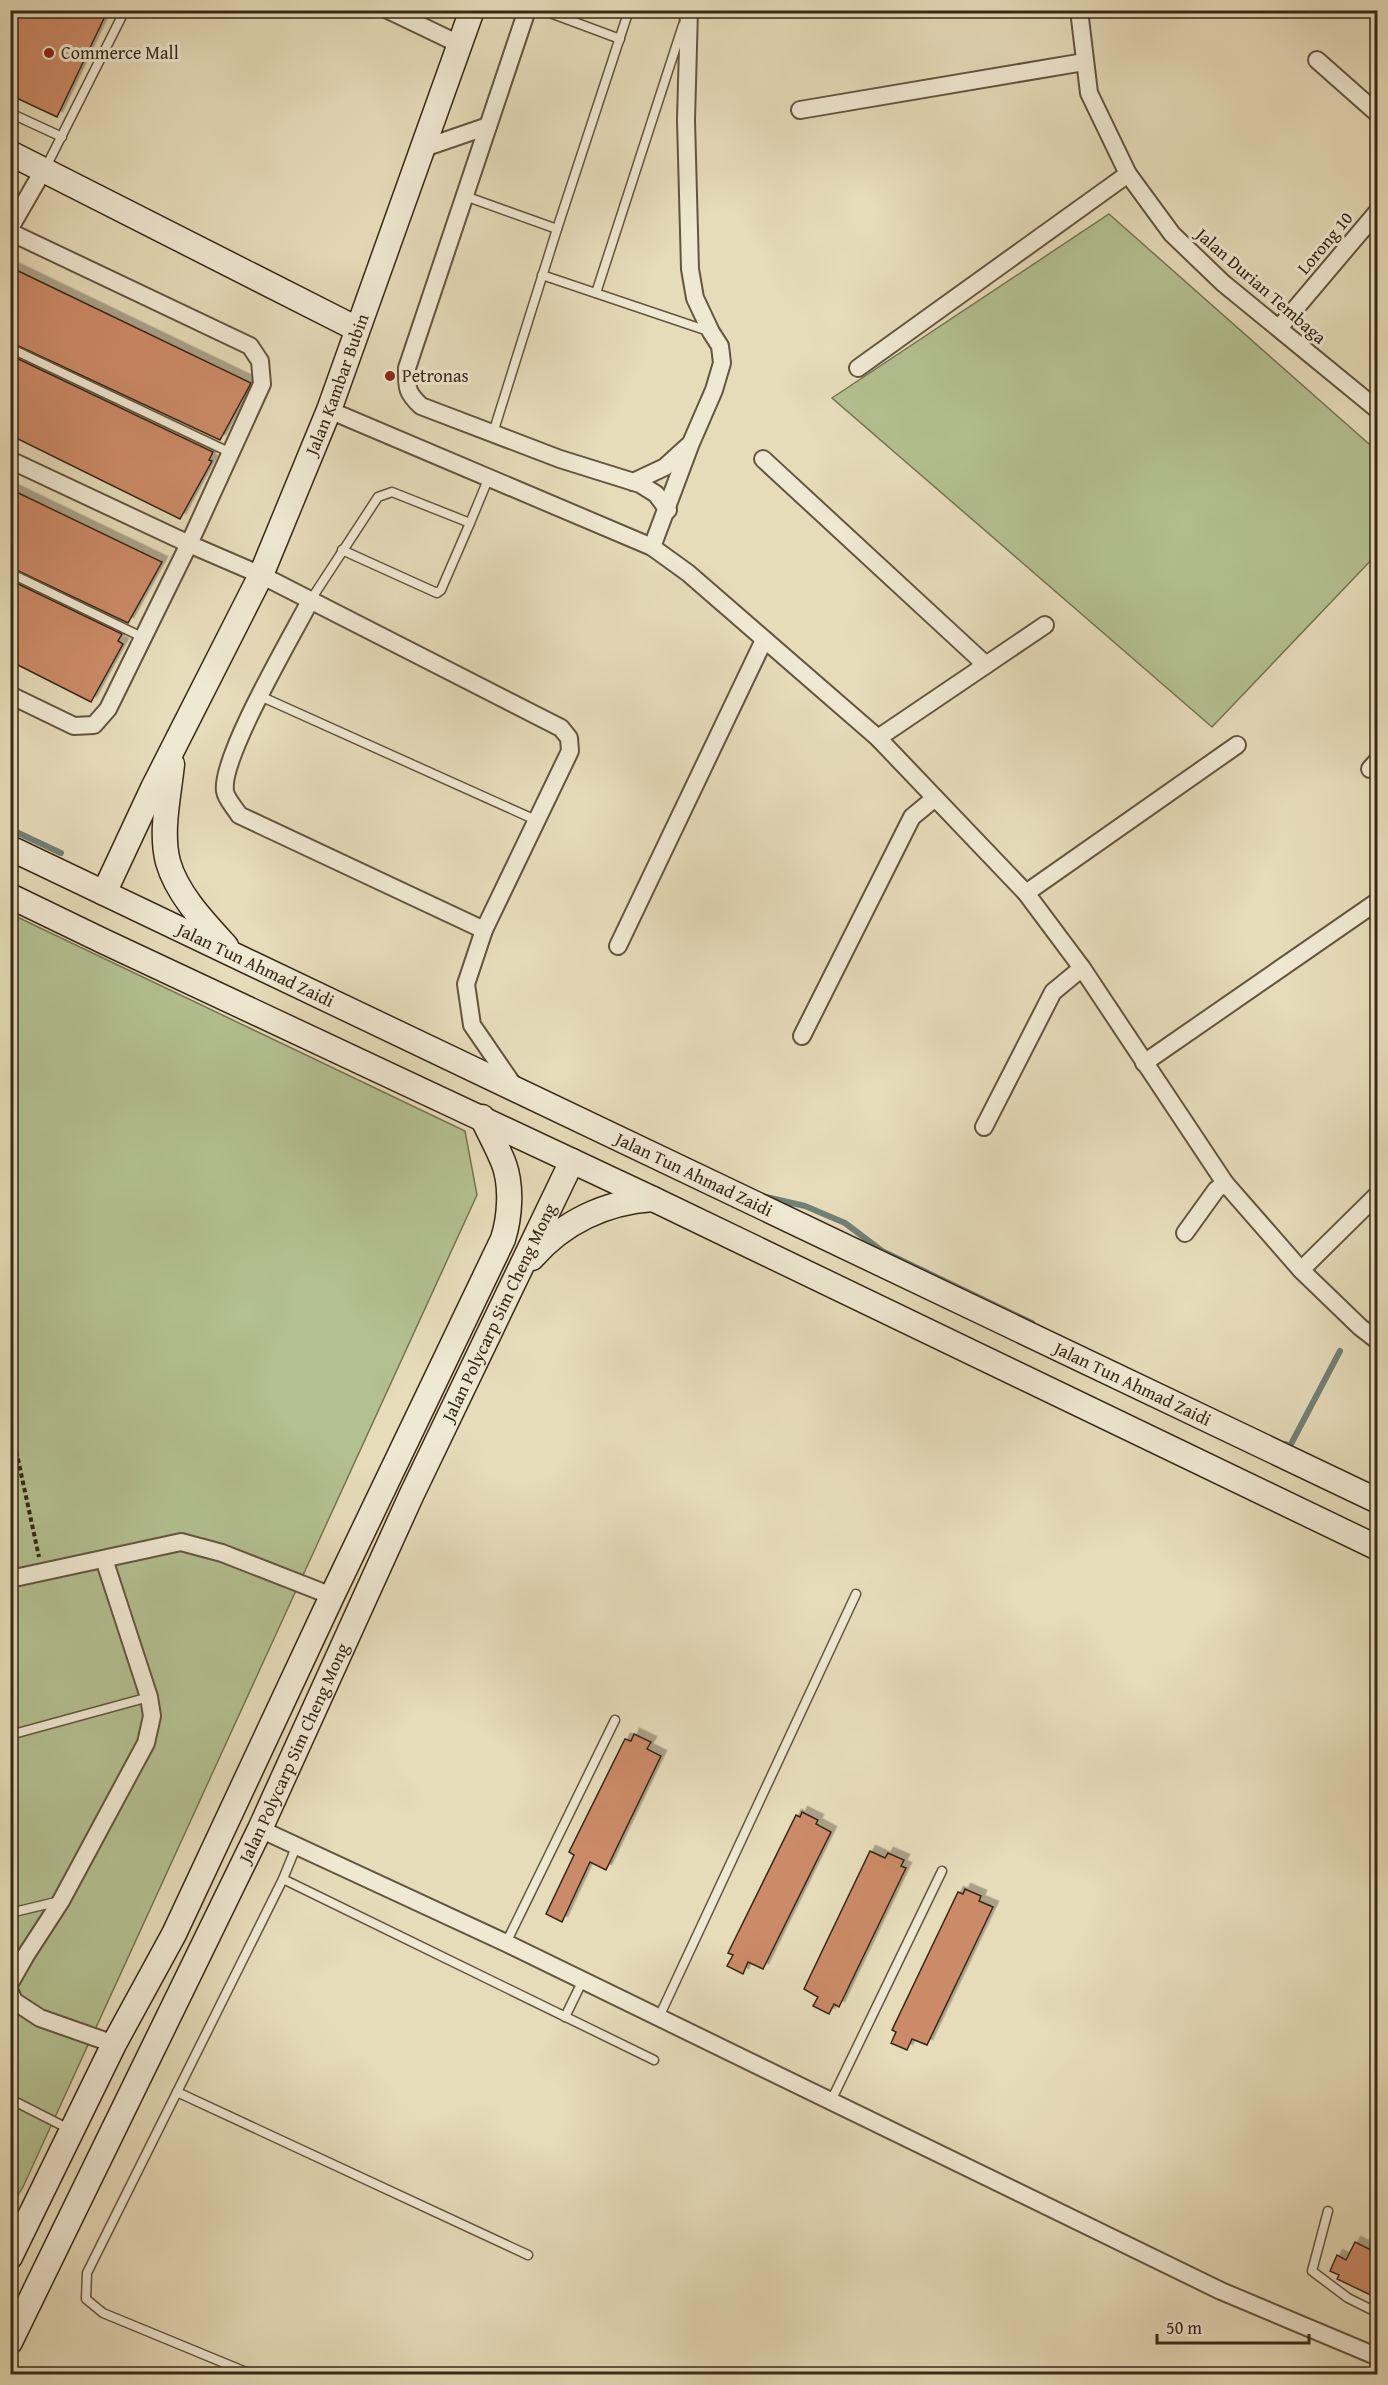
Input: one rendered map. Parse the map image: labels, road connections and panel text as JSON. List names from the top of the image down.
{
  "streets": {
    "street": [
      "Lorong 10",
      "Jalan Durian Tembaga",
      "Jalan Kambar Bubin",
      "Jalan Tun Ahmad Zaidi",
      "Jalan Polycarp Sim Cheng Mong"
    ]
  },
  "crossings": [
    ["Lorong 10", "Jalan Durian Tembaga"],
    ["Jalan Kambar Bubin", "Jalan Tun Ahmad Zaidi"]
  ],
  "places": ["Commerce Mall", "Petronas"],
  "scale_bar": "50 m"
}
